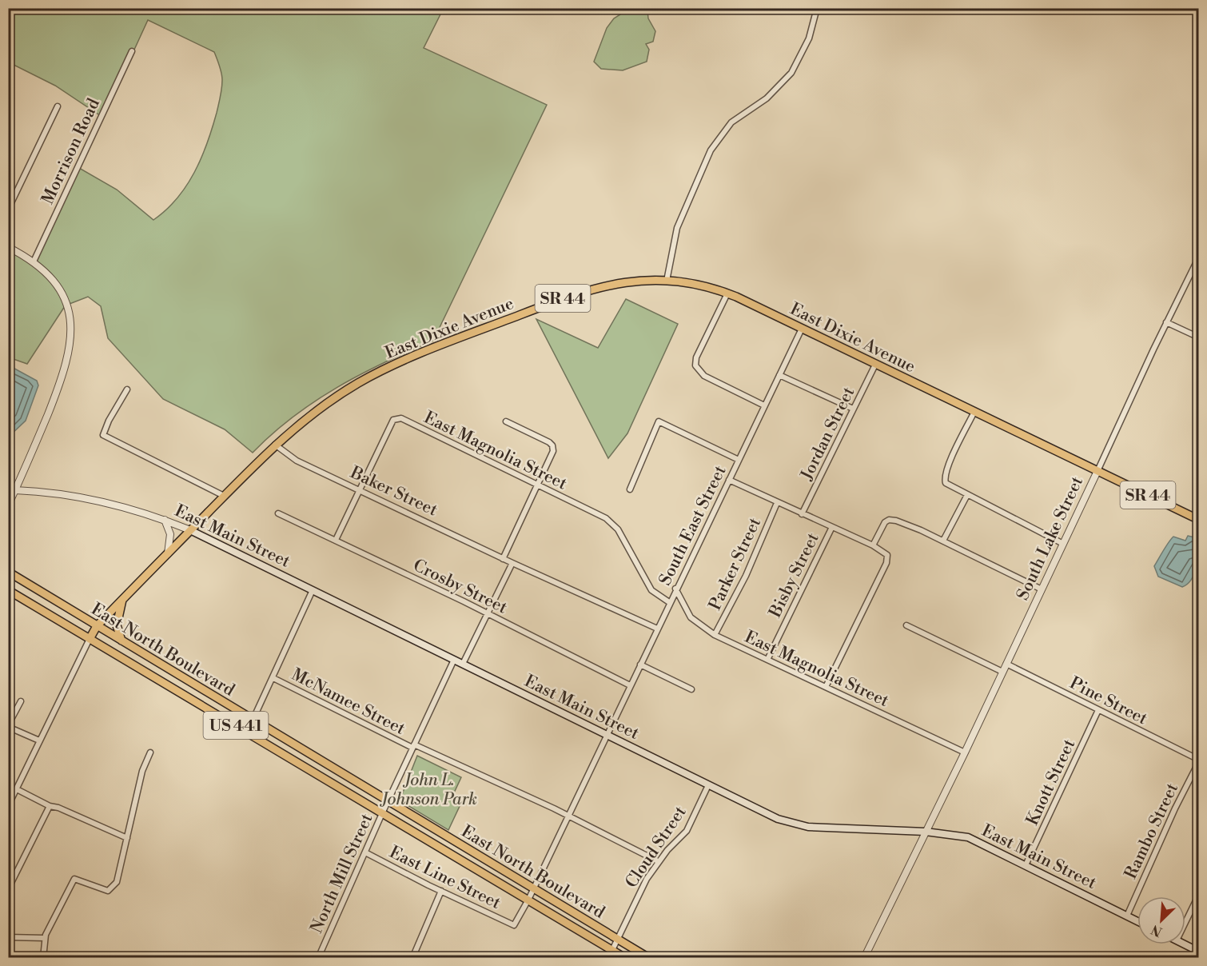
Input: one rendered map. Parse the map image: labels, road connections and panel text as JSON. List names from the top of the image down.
{
  "streets": {
    "main road": [
      "SR 44",
      "East Dixie Avenue",
      "East Main Street",
      "East North Boulevard",
      "US 441"
    ],
    "street": [
      "Morrison Road",
      "Jordan Street",
      "East Magnolia Street",
      "Baker Street",
      "South East Street",
      "South Lake Street",
      "Parker Street",
      "Bisby Street",
      "Crosby Street",
      "Pine Street",
      "McNamee Street",
      "Knott Street",
      "Rambo Street",
      "Cloud Street",
      "North Mill Street",
      "East Line Street"
    ]
  },
  "crossings": [
    ["SR 44", "East Dixie Avenue"],
    ["SR 44", "East North Boulevard"],
    ["East Dixie Avenue", "Jordan Street"],
    ["East Dixie Avenue", "Baker Street"],
    ["East Dixie Avenue", "South East Street"],
    ["East Dixie Avenue", "East Main Street"],
    ["East Dixie Avenue", "South Lake Street"],
    ["East Dixie Avenue", "East North Boulevard"],
    ["East Magnolia Street", "Baker Street"],
    ["East Magnolia Street", "South East Street"],
    ["East Magnolia Street", "South Lake Street"],
    ["East Magnolia Street", "Parker Street"],
    ["East Magnolia Street", "Bisby Street"],
    ["South East Street", "East Main Street"],
    ["South East Street", "Crosby Street"],
    ["South East Street", "East North Boulevard"],
    ["South East Street", "McNamee Street"],
    ["South East Street", "East Line Street"],
    ["East Main Street", "South Lake Street"],
    ["East Main Street", "Knott Street"],
    ["East Main Street", "Rambo Street"],
    ["East Main Street", "Cloud Street"],
    ["East Main Street", "North Mill Street"],
    ["South Lake Street", "Pine Street"],
    ["East North Boulevard", "Cloud Street"],
    ["East North Boulevard", "North Mill Street"],
    ["Pine Street", "Knott Street"],
    ["Pine Street", "Rambo Street"],
    ["McNamee Street", "Cloud Street"],
    ["McNamee Street", "North Mill Street"],
    ["North Mill Street", "East Line Street"]
  ],
  "parks": ["John L. Johnson Park"],
  "north": "bottom left"
}
